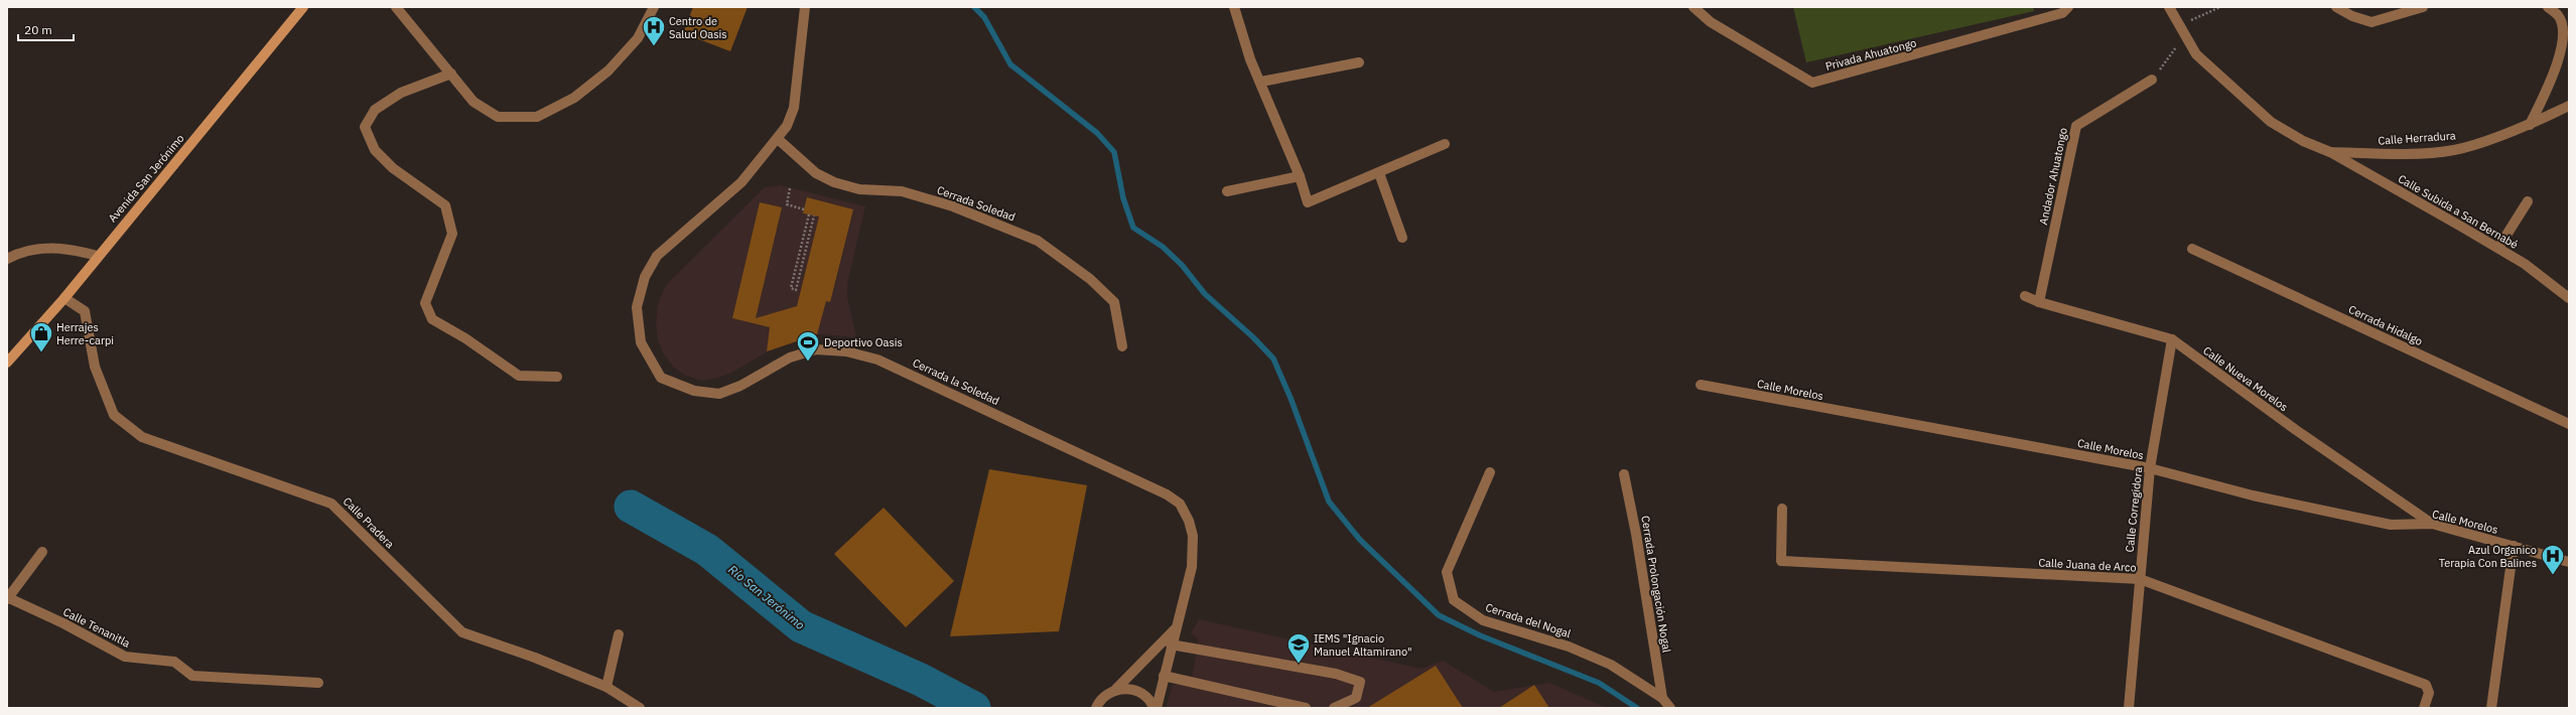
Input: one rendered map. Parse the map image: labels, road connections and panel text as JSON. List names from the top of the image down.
{
  "streets": {
    "main road": ["Avenida San Jerónimo"],
    "street": [
      "Privada Ahuatongo",
      "Calle Herradura",
      "Andador Ahuatongo",
      "Cerrada Soledad",
      "Calle Subida a San Bernabé",
      "Cerrada Hidalgo",
      "Calle Nueva Morelos",
      "Cerrada la Soledad",
      "Calle Morelos",
      "Calle Corregidora",
      "Calle Pradera",
      "Calle Juana de Arco",
      "Cerrada Prolongación Nogal",
      "Cerrada del Nogal",
      "Calle Tenanitla"
    ]
  },
  "crossings": [
    ["Calle Herradura", "Calle Subida a San Bernabé"],
    ["Andador Ahuatongo", "Calle Nueva Morelos"],
    ["Avenida San Jerónimo", "Calle Pradera"],
    ["Cerrada Soledad", "Cerrada la Soledad"],
    ["Calle Nueva Morelos", "Calle Morelos"],
    ["Calle Nueva Morelos", "Calle Corregidora"],
    ["Calle Morelos", "Calle Corregidora"],
    ["Calle Corregidora", "Calle Juana de Arco"],
    ["Cerrada Prolongación Nogal", "Cerrada del Nogal"]
  ],
  "water": ["Río San Jerónimo"],
  "places": {
    "hospital": ["Centro de Salud Oasis", "Azul Organico Terapia Con Balines"],
    "shop": ["Herrajes Herre-carpi"],
    "sports": ["Deportivo Oasis"],
    "school or university": ["IEMS \"Ignacio Manuel Altamirano\""]
  },
  "scale_bar": "20 m"
}
